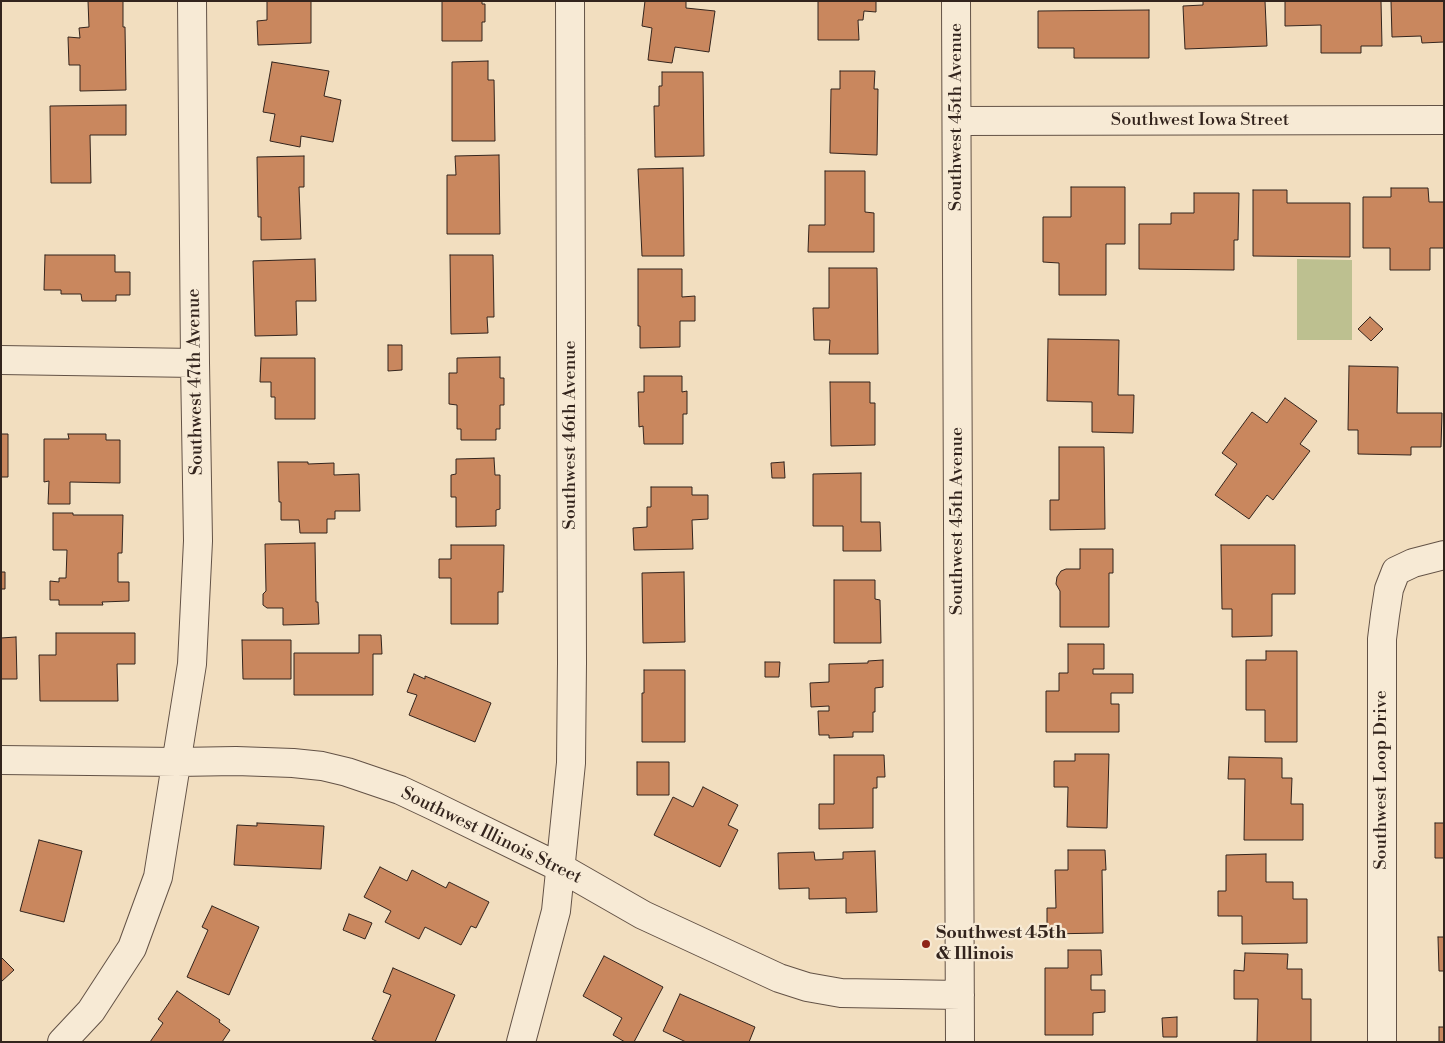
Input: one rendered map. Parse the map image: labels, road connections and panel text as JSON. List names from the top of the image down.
{
  "streets": {
    "street": [
      "Southwest 45th Avenue",
      "Southwest Iowa Street",
      "Southwest 47th Avenue",
      "Southwest 46th Avenue",
      "Southwest Loop Drive",
      "Southwest Illinois Street"
    ]
  },
  "crossings": [
    ["Southwest 45th Avenue", "Southwest Iowa Street"],
    ["Southwest 45th Avenue", "Southwest Illinois Street"],
    ["Southwest 47th Avenue", "Southwest Illinois Street"],
    ["Southwest 46th Avenue", "Southwest Illinois Street"]
  ],
  "places": ["Southwest 45th & Illinois"]
}
